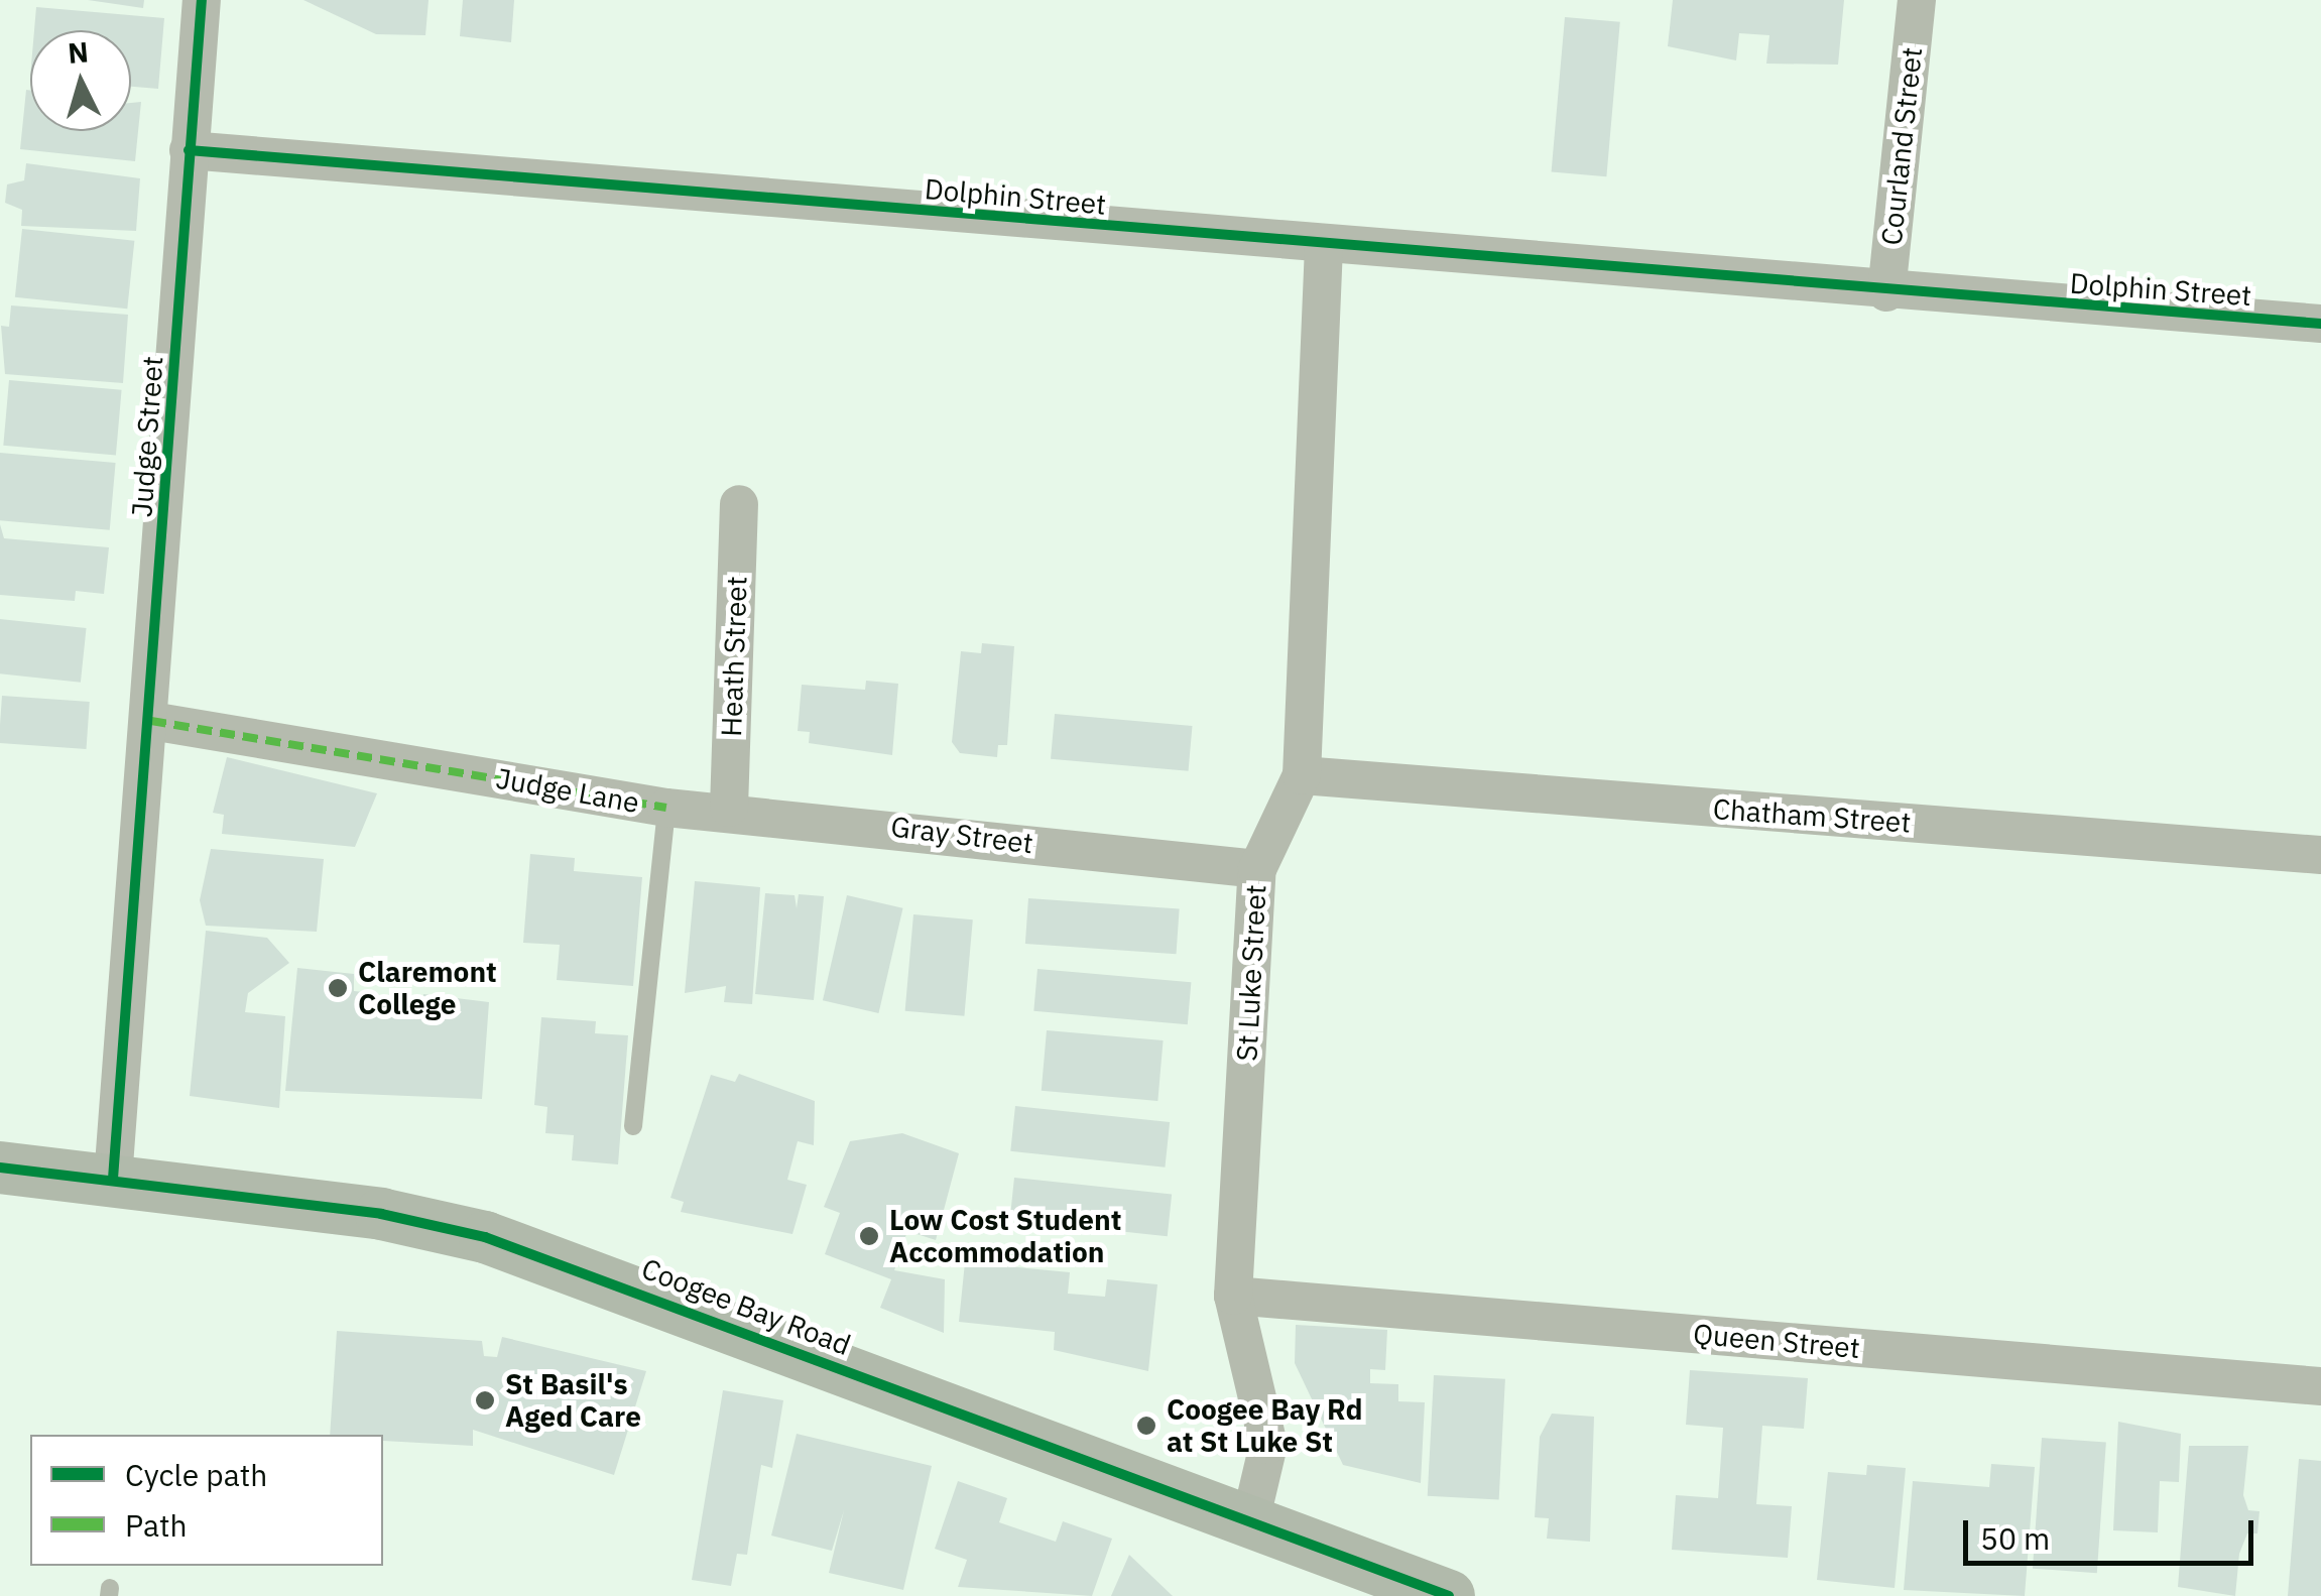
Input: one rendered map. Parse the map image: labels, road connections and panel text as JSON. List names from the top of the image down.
{
  "streets": {
    "main road": ["Coogee Bay Road"],
    "street": [
      "Courland Street",
      "Dolphin Street",
      "Judge Street",
      "Heath Street",
      "Judge Lane",
      "Chatham Street",
      "Gray Street",
      "St Luke Street",
      "Queen Street"
    ]
  },
  "crossings": [
    ["Courland Street", "Dolphin Street"],
    ["Dolphin Street", "Judge Street"],
    ["Dolphin Street", "St Luke Street"],
    ["Judge Street", "Judge Lane"],
    ["Judge Street", "Coogee Bay Road"],
    ["Heath Street", "Gray Street"],
    ["Judge Lane", "Gray Street"],
    ["Chatham Street", "St Luke Street"],
    ["Gray Street", "St Luke Street"],
    ["St Luke Street", "Coogee Bay Road"],
    ["St Luke Street", "Queen Street"]
  ],
  "places": [
    "Claremont College",
    "Low Cost Student Accommodation",
    "St Basil's Aged Care",
    "Coogee Bay Rd at St Luke St"
  ],
  "legend": ["Cycle path", "Path"],
  "scale_bar": "50 m",
  "north": "top"
}
